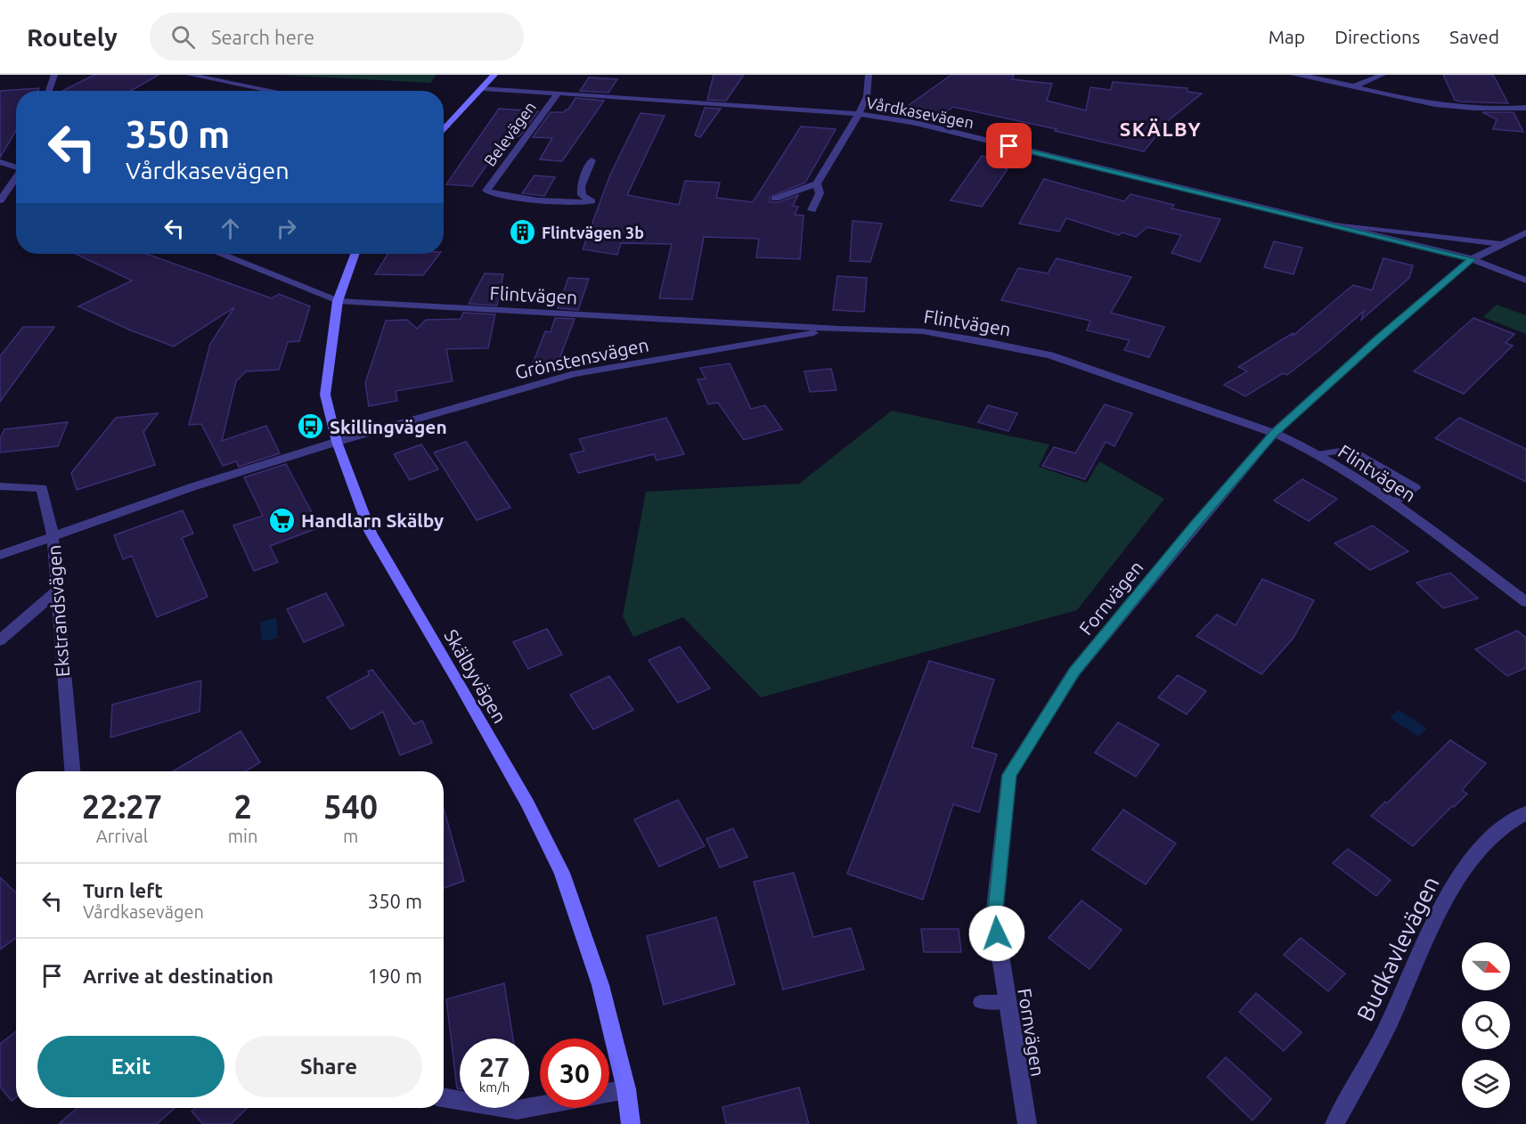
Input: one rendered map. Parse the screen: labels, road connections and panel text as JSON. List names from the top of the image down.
{
  "streets": {
    "street": [
      "Vårdkasevägen",
      "Belevägen",
      "Flintvägen",
      "Grönstensvägen",
      "Fornvägen",
      "Ekstrandsvägen",
      "Skälbyvägen",
      "Budkavlevägen"
    ]
  },
  "crossings": [
    ["Vårdkasevägen", "Belevägen"],
    ["Vårdkasevägen", "Fornvägen"],
    ["Flintvägen", "Grönstensvägen"],
    ["Flintvägen", "Fornvägen"],
    ["Flintvägen", "Skälbyvägen"],
    ["Grönstensvägen", "Skälbyvägen"]
  ],
  "districts": ["SKÄLBY"],
  "places": {
    "building": ["Flintvägen 3b"],
    "bus stop": ["Skillingvägen"],
    "supermarket": ["Handlarn Skälby"]
  },
  "north": "right",
  "page": {
    "header": "Routely",
    "search": "Search here",
    "nav": ["Map", "Directions", "Saved"],
    "turn": ["350 m", "Vårdkasevägen"],
    "eta": [
      "22:27",
      "Arrival",
      "2",
      "min",
      "540",
      "m"
    ],
    "list": [
      {
        "name": "Turn left",
        "note": "Vårdkasevägen",
        "value": "350 m"
      },
      {
        "name": "Arrive at destination",
        "value": "190 m"
      }
    ],
    "buttons": ["Exit", "Share"],
    "speed": "27 km/h",
    "limit": "30"
  }
}
